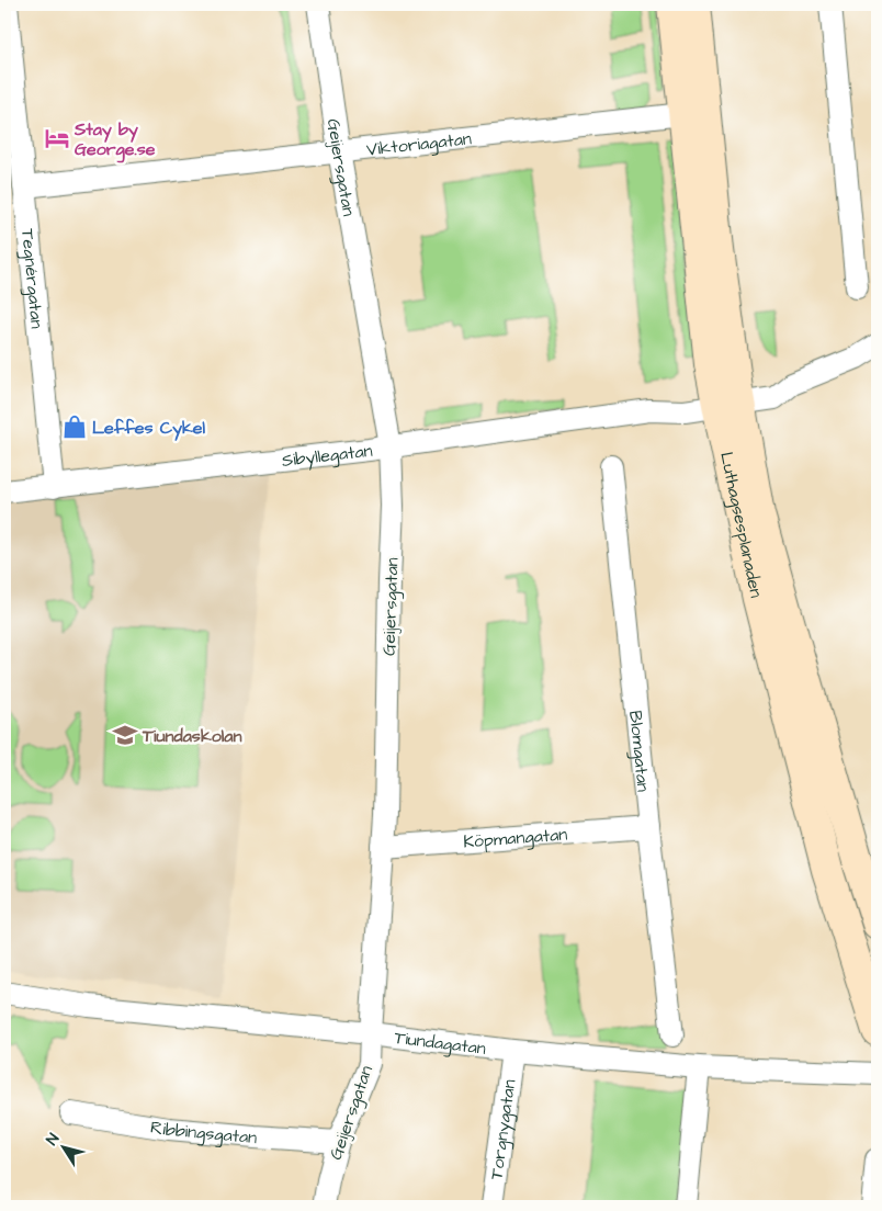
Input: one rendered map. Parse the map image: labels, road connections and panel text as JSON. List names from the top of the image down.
{
  "streets": {
    "main road": ["Luthagsesplanaden"],
    "street": [
      "Viktoriagatan",
      "Geijersgatan",
      "Tegnérgatan",
      "Sibyllegatan",
      "Blomgatan",
      "Köpmangatan",
      "Tiundagatan",
      "Torgnygatan",
      "Ribbingsgatan"
    ]
  },
  "crossings": [
    ["Viktoriagatan", "Geijersgatan"],
    ["Viktoriagatan", "Tegnérgatan"],
    ["Viktoriagatan", "Luthagsesplanaden"],
    ["Geijersgatan", "Sibyllegatan"],
    ["Geijersgatan", "Köpmangatan"],
    ["Geijersgatan", "Tiundagatan"],
    ["Geijersgatan", "Ribbingsgatan"],
    ["Tegnérgatan", "Sibyllegatan"],
    ["Sibyllegatan", "Luthagsesplanaden"],
    ["Blomgatan", "Köpmangatan"],
    ["Tiundagatan", "Torgnygatan"]
  ],
  "places": {
    "hotel": ["Stay by George.se"],
    "shop": ["Leffes Cykel"],
    "school or university": ["Tiundaskolan"]
  },
  "north": "top left"
}
